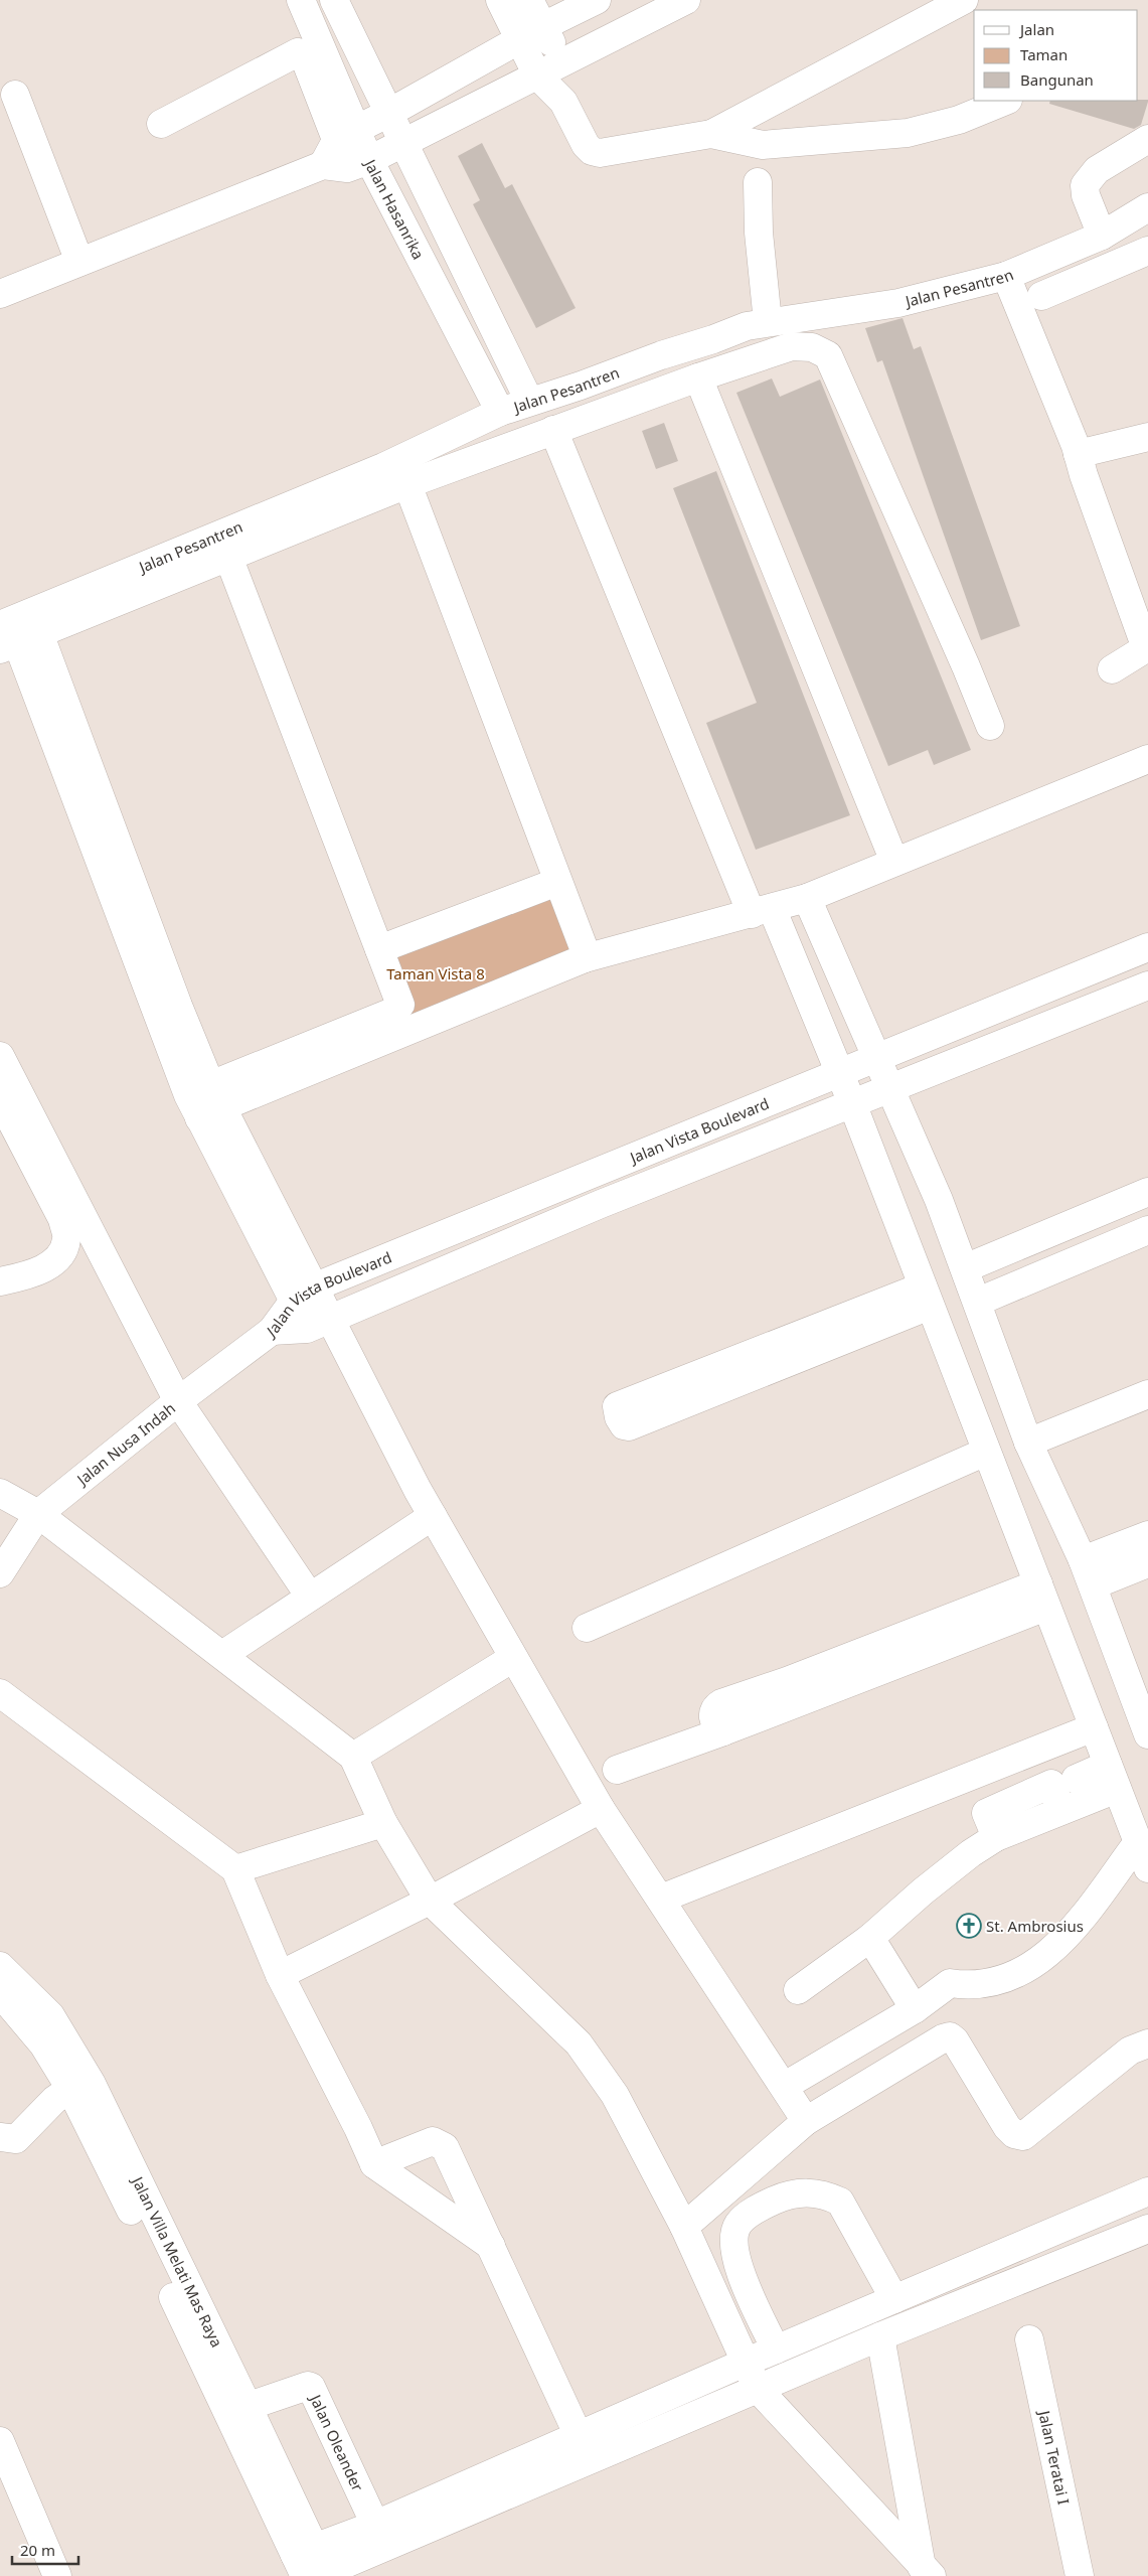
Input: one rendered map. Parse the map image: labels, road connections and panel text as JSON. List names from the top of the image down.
{
  "streets": {
    "street": [
      "Jalan Hasanrika",
      "Jalan Pesantren",
      "Jalan Vista Boulevard",
      "Jalan Nusa Indah",
      "Jalan Villa Melati Mas Raya",
      "Jalan Oleander",
      "Jalan Teratai I"
    ]
  },
  "crossings": [
    ["Jalan Hasanrika", "Jalan Pesantren"],
    ["Jalan Vista Boulevard", "Jalan Nusa Indah"],
    ["Jalan Villa Melati Mas Raya", "Jalan Oleander"]
  ],
  "parks": ["Taman Vista 8"],
  "places": {
    "church": ["St. Ambrosius"]
  },
  "legend": ["Jalan", "Taman", "Bangunan"],
  "scale_bar": "20 m"
}
